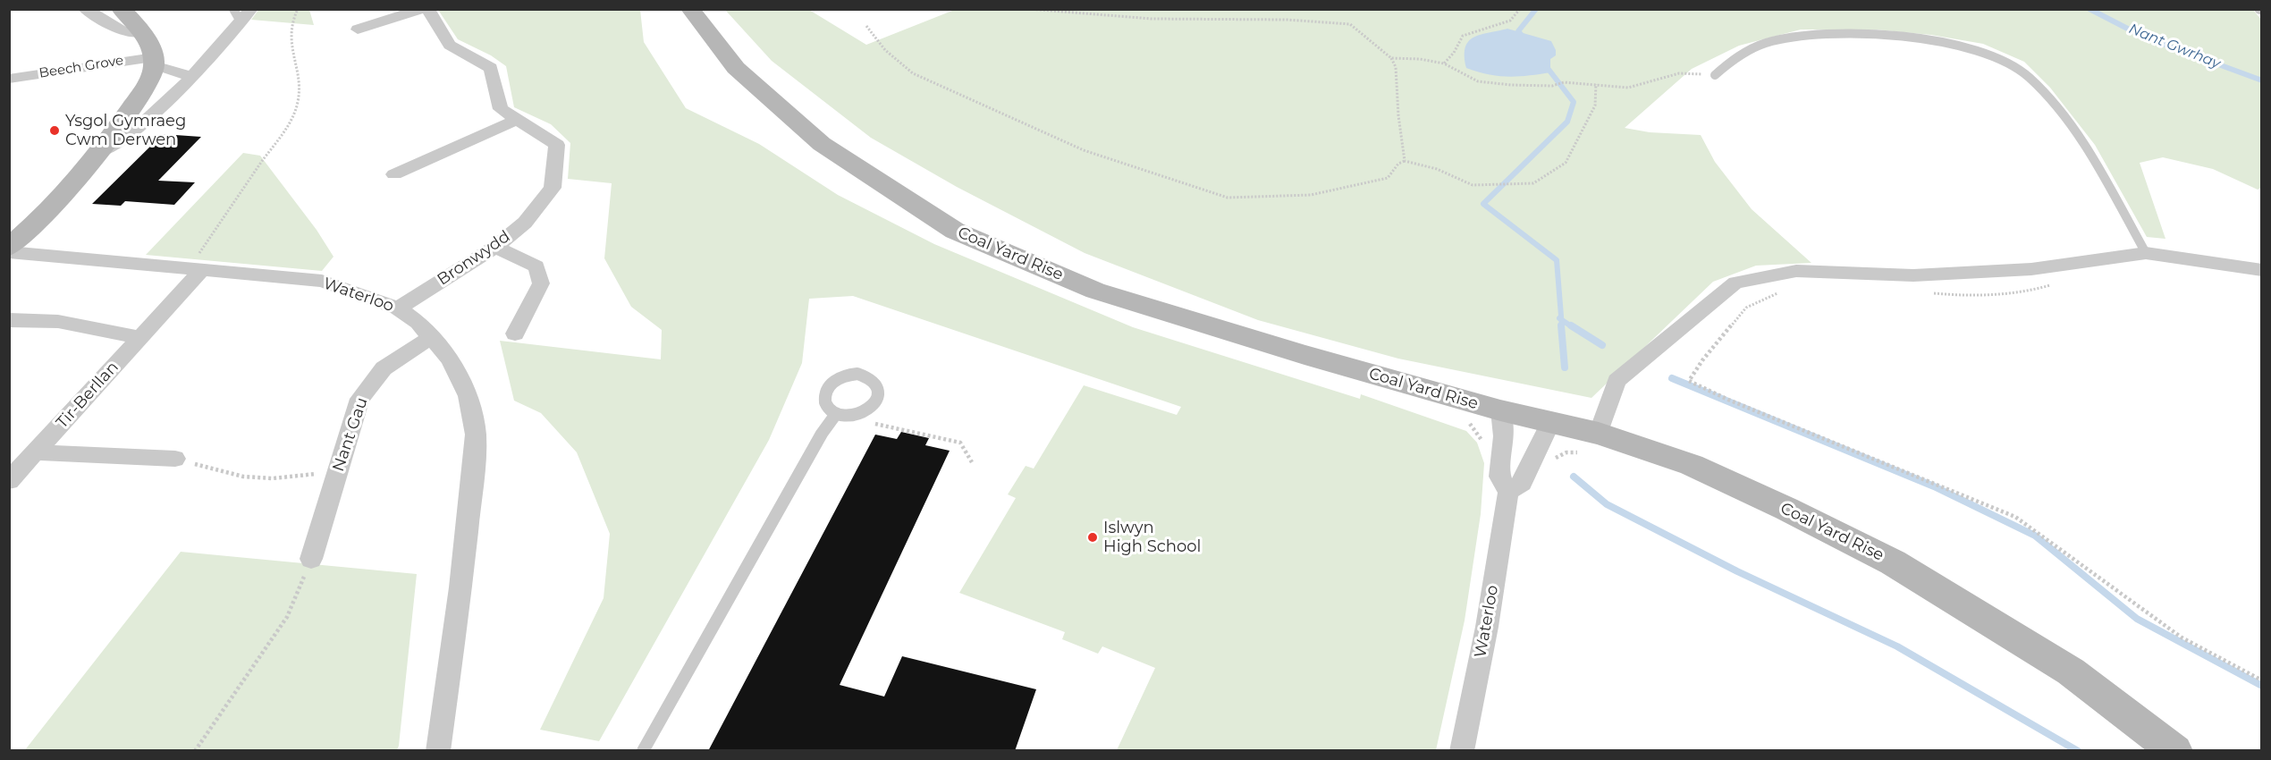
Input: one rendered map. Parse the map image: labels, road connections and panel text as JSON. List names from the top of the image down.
{
  "streets": {
    "main road": ["Coal Yard Rise"],
    "street": [
      "Beech Grove",
      "Bronwydd",
      "Waterloo",
      "Tir-Berllan",
      "Nant Gau"
    ]
  },
  "crossings": [
    ["Coal Yard Rise", "Waterloo"],
    ["Bronwydd", "Waterloo"],
    ["Waterloo", "Tir-Berllan"],
    ["Waterloo", "Nant Gau"]
  ],
  "water": ["Nant Gwrhay"],
  "places": ["Ysgol Gymraeg Cwm Derwen", "Islwyn High School"]
}
